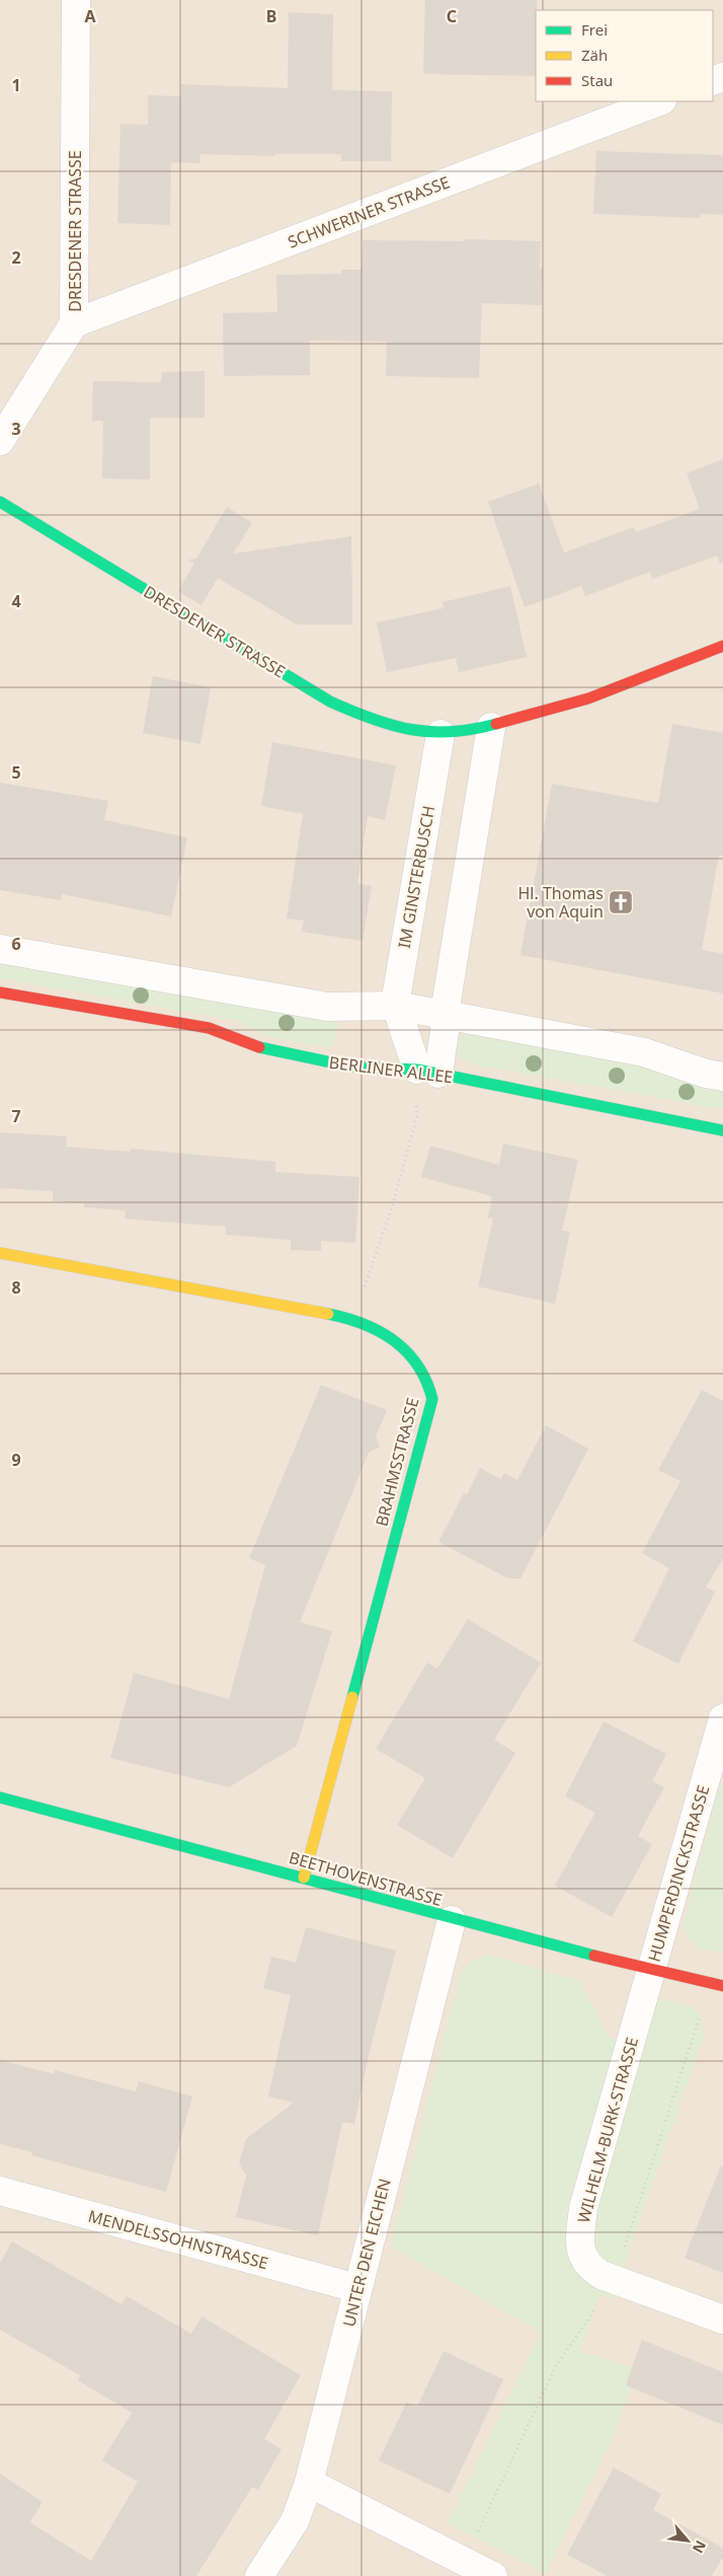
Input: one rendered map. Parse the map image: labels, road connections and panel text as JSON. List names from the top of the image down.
{
  "streets": {
    "street": [
      "SCHWERINER STRASSE",
      "DRESDENER STRASSE",
      "IM GINSTERBUSCH",
      "BERLINER ALLEE",
      "BRAHMSSTRASSE",
      "HUMPERDINCKSTRASSE",
      "BEETHOVENSTRASSE",
      "WILHELM-BURK-STRASSE",
      "MENDELSSOHNSTRASSE",
      "UNTER DEN EICHEN"
    ]
  },
  "crossings": [
    ["SCHWERINER STRASSE", "DRESDENER STRASSE"],
    ["DRESDENER STRASSE", "IM GINSTERBUSCH"],
    ["IM GINSTERBUSCH", "BERLINER ALLEE"],
    ["BRAHMSSTRASSE", "BEETHOVENSTRASSE"],
    ["HUMPERDINCKSTRASSE", "BEETHOVENSTRASSE"],
    ["HUMPERDINCKSTRASSE", "WILHELM-BURK-STRASSE"],
    ["BEETHOVENSTRASSE", "WILHELM-BURK-STRASSE"],
    ["BEETHOVENSTRASSE", "UNTER DEN EICHEN"],
    ["MENDELSSOHNSTRASSE", "UNTER DEN EICHEN"]
  ],
  "places": {
    "church": ["Hl. Thomas von Aquin"]
  },
  "legend": ["Frei", "Zäh", "Stau"],
  "north": "bottom right",
  "grid": {
    "columns": ["A", "B", "C"],
    "rows": [
      "1",
      "2",
      "3",
      "4",
      "5",
      "6",
      "7",
      "8",
      "9"
    ]
  }
}
